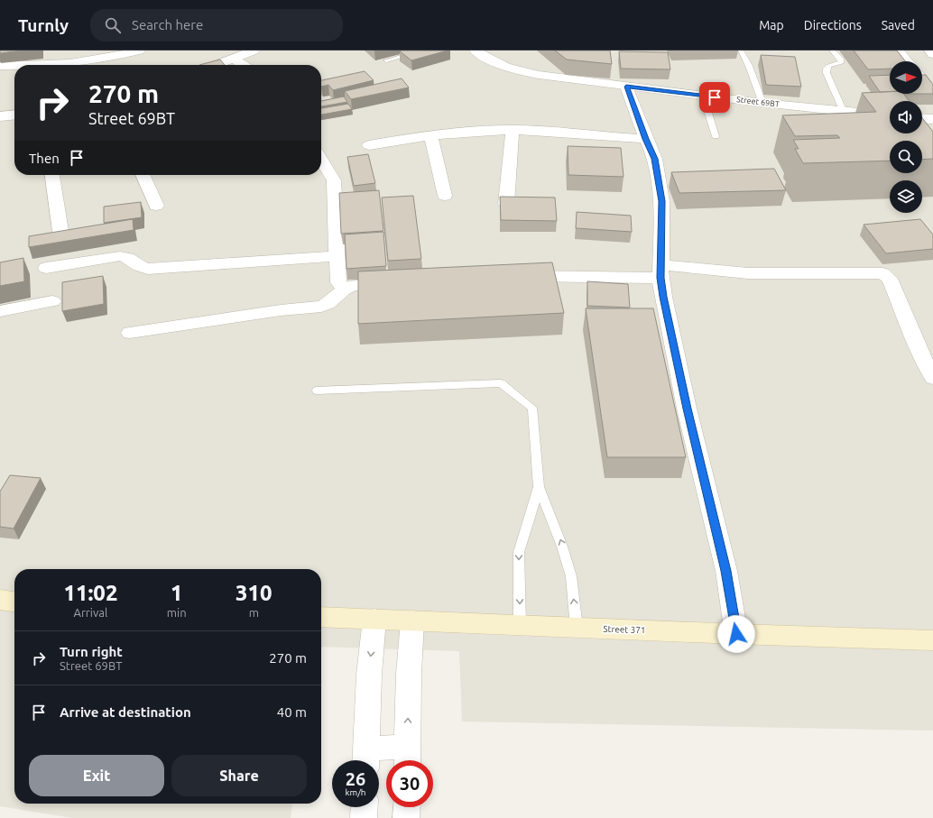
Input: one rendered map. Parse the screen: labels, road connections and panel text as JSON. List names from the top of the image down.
{
  "streets": {
    "main road": ["Street 371"],
    "street": ["Street 69BT"]
  },
  "north": "right",
  "page": {
    "header": "Turnly",
    "search": "Search here",
    "nav": ["Map", "Directions", "Saved"],
    "turn": ["270 m", "Street 69BT"],
    "then": "Then",
    "eta": [
      "11:02",
      "Arrival",
      "1",
      "min",
      "310",
      "m"
    ],
    "list": [
      {
        "name": "Turn right",
        "note": "Street 69BT",
        "value": "270 m"
      },
      {
        "name": "Arrive at destination",
        "value": "40 m"
      }
    ],
    "buttons": ["Exit", "Share"],
    "speed": "26 km/h",
    "limit": "30"
  }
}
